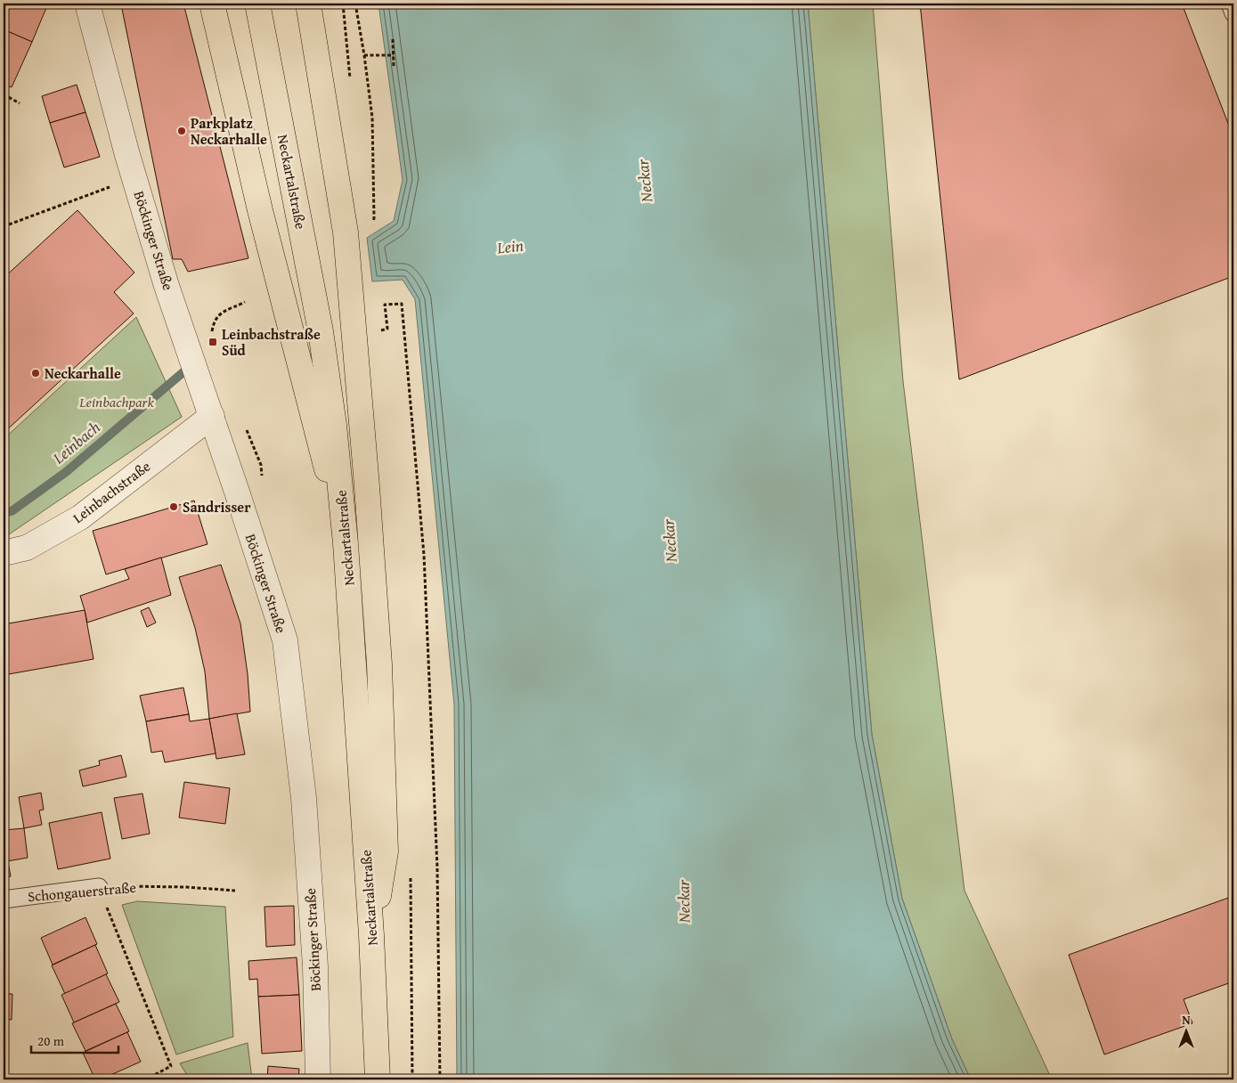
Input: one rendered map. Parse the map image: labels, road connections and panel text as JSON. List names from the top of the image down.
{
  "streets": {
    "main road": ["Neckartalstraße"],
    "street": ["Böckinger Straße", "Leinbachstraße"],
    "lane": ["Schongauerstraße"]
  },
  "crossings": [
    ["Böckinger Straße", "Leinbachstraße"]
  ],
  "water": ["Neckar", "Lein", "Leinbach"],
  "parks": ["Leinbachpark"],
  "places": {
    "other": ["Parkplatz Neckarhalle", "Neckarhalle", "Sandrisser"],
    "transit": ["Leinbachstraße Süd"]
  },
  "scale_bar": "20 m",
  "north": "top"
}
